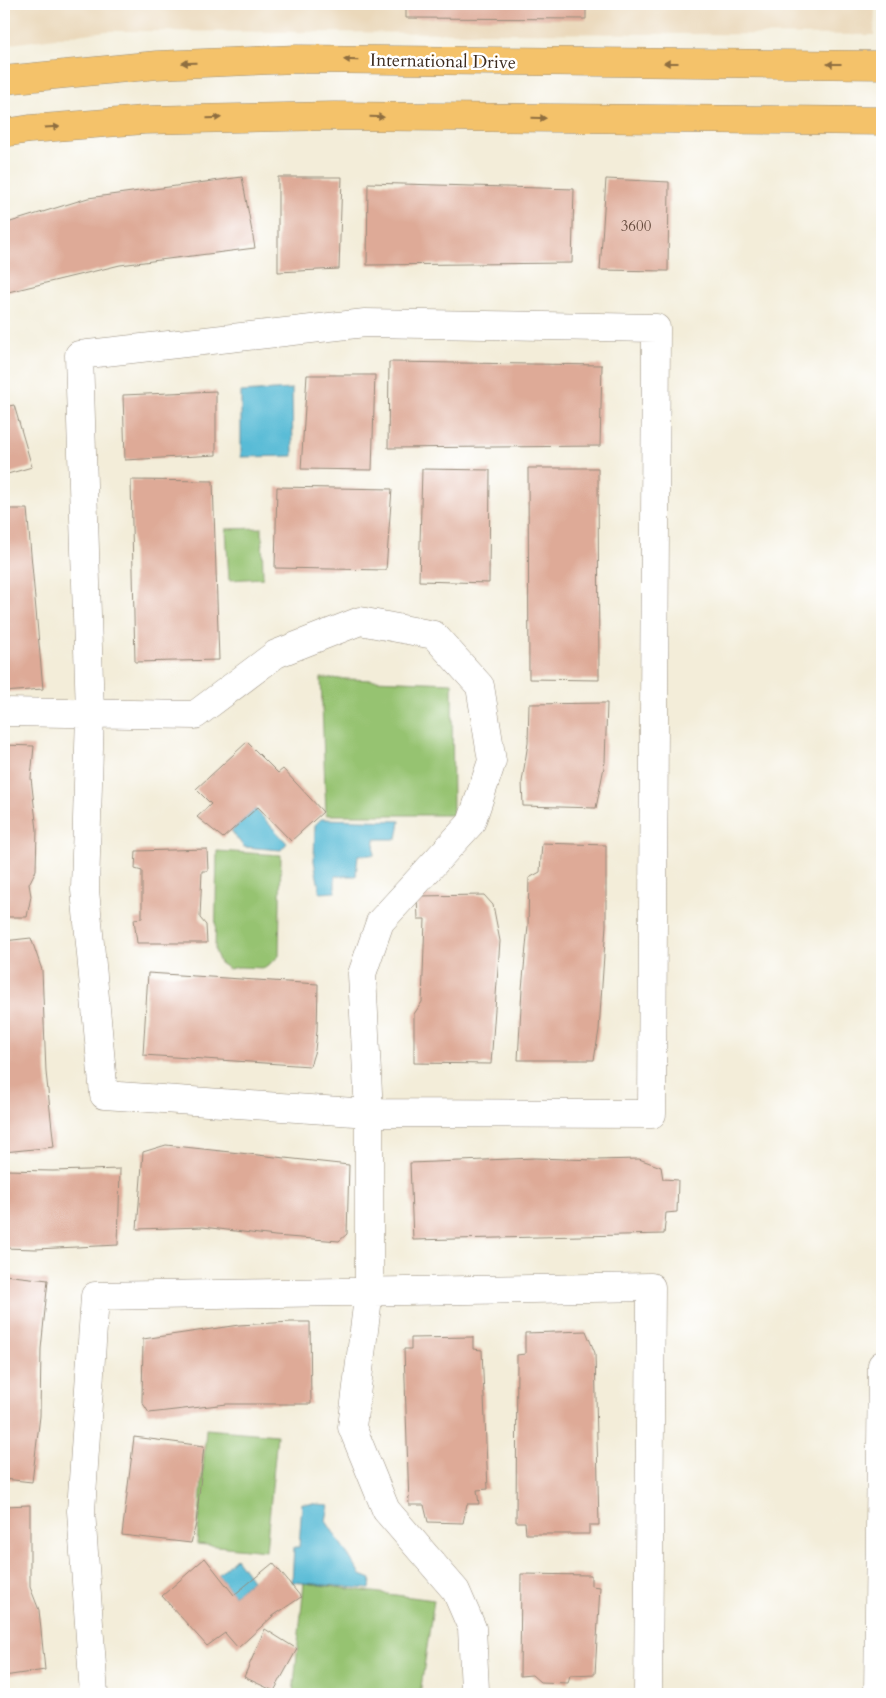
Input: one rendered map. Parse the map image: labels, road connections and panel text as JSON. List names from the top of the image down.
{
  "streets": {
    "main road": ["International Drive"]
  },
  "house_numbers": ["3600"]
}
